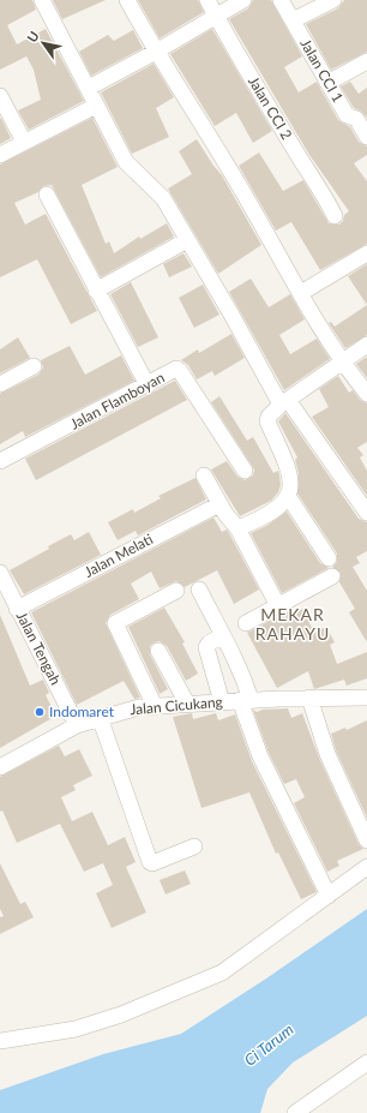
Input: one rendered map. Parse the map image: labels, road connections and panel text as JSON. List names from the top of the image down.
{
  "streets": {
    "street": [
      "Jalan CCI 1",
      "Jalan CCI 2",
      "Jalan Flamboyan",
      "Jalan Melati",
      "Jalan Tengah",
      "Jalan Cicukang"
    ]
  },
  "crossings": [
    ["Jalan Melati", "Jalan Tengah"],
    ["Jalan Tengah", "Jalan Cicukang"]
  ],
  "districts": ["MEKAR RAHAYU"],
  "water": ["Ci Tarum"],
  "places": ["Indomaret"],
  "north": "top left"
}
